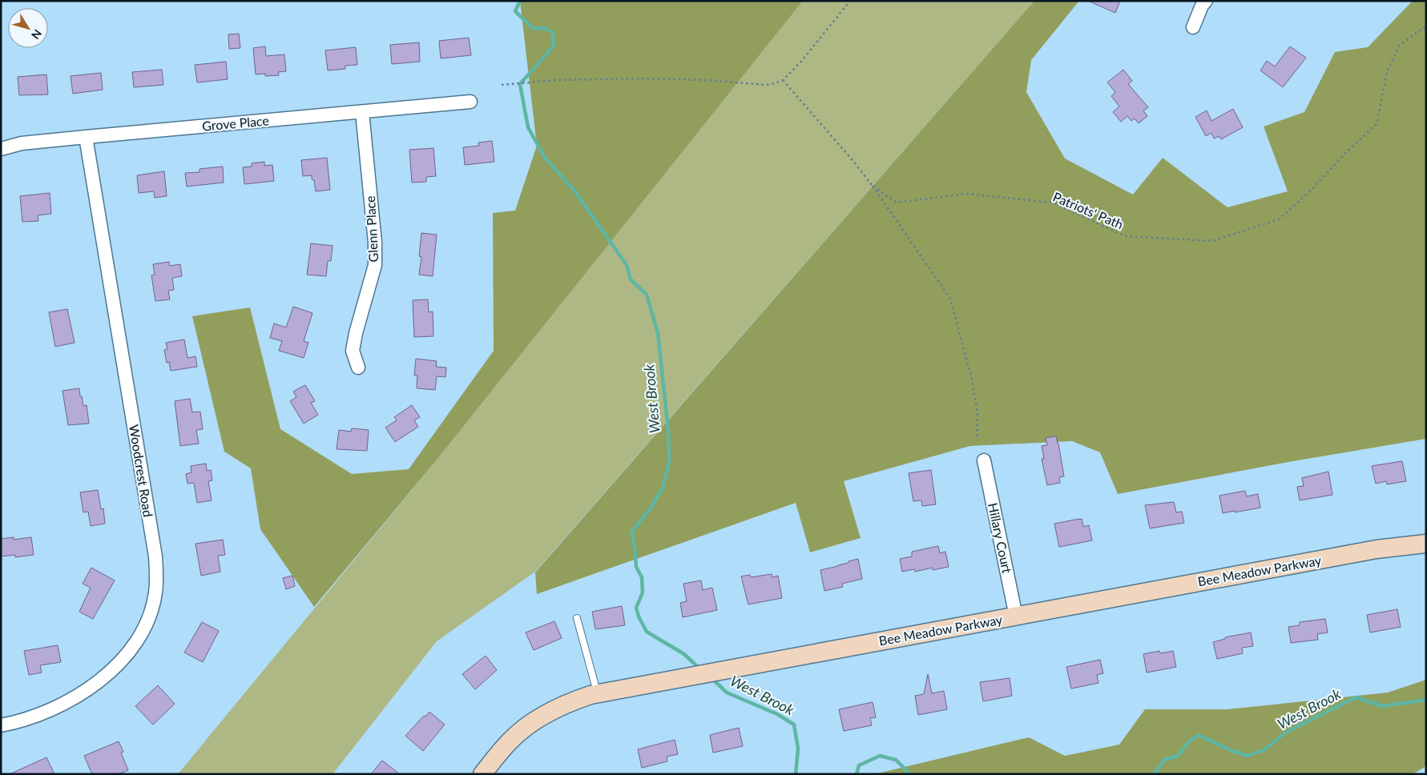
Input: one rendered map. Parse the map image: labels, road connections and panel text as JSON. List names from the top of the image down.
{
  "streets": {
    "street": [
      "Grove Place",
      "Glenn Place",
      "Woodcrest Road",
      "Hillary Court",
      "Bee Meadow Parkway"
    ],
    "path": ["Patriots' Path"]
  },
  "crossings": [
    ["Grove Place", "Glenn Place"],
    ["Grove Place", "Woodcrest Road"],
    ["Hillary Court", "Bee Meadow Parkway"]
  ],
  "water": ["West Brook"],
  "north": "bottom right"
}
